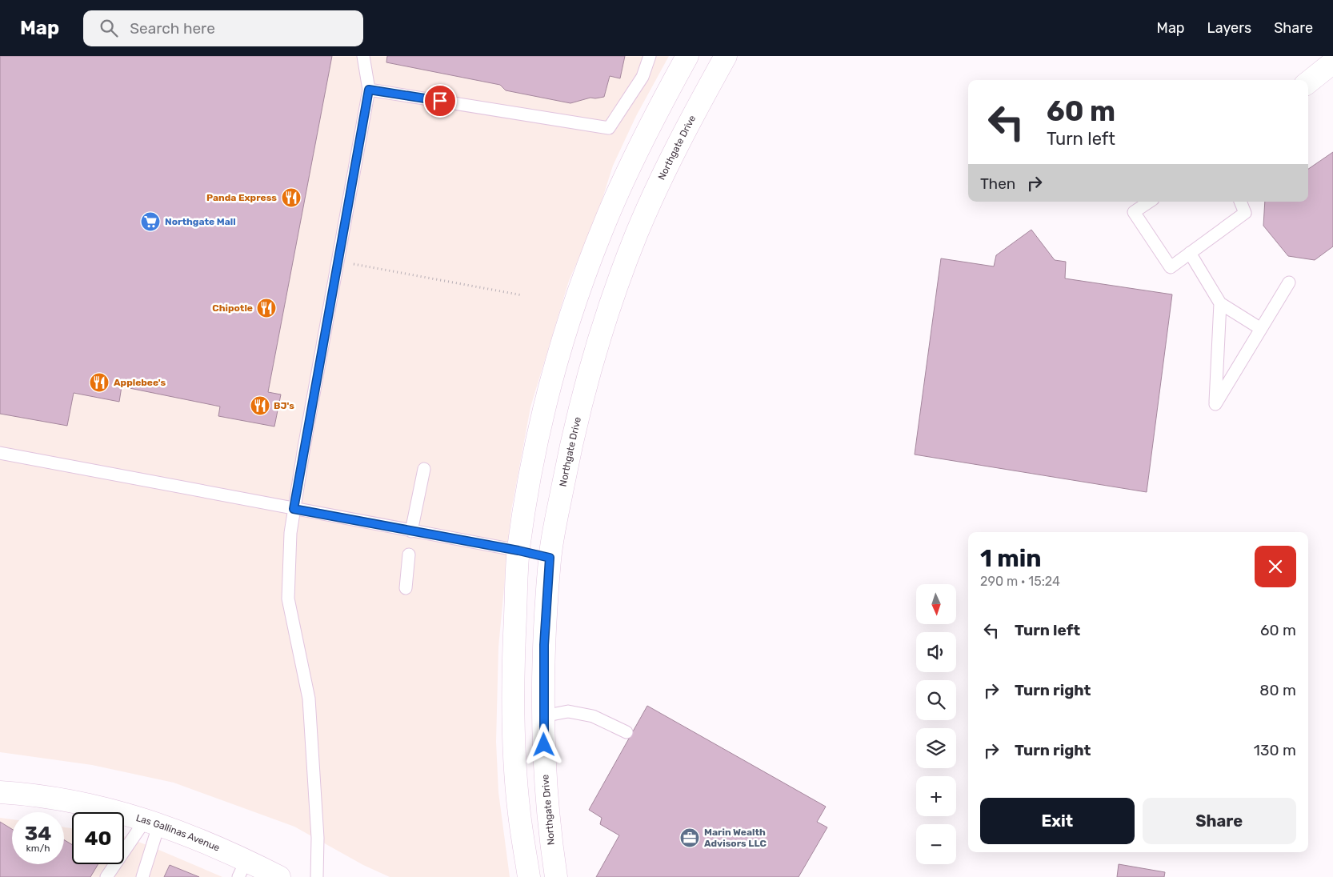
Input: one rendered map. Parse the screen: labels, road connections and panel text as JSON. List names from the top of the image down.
{
  "streets": {
    "street": ["Northgate Drive", "Las Gallinas Avenue"]
  },
  "places": {
    "restaurant": [
      "Panda Express",
      "Chipotle",
      "Applebee's",
      "BJ's"
    ],
    "supermarket": ["Northgate Mall"],
    "office": ["Marin Wealth Advisors LLC"]
  },
  "north": "bottom",
  "page": {
    "header": "Map",
    "search": "Search here",
    "nav": ["Map", "Layers", "Share"],
    "turn": ["60 m", "Turn left"],
    "then": "Then",
    "heading": ["1 min", "290 m · 15:24"],
    "map_buttons": ["+", "−"],
    "list": [
      {
        "name": "Turn left",
        "value": "60 m"
      },
      {
        "name": "Turn right",
        "value": "80 m"
      },
      {
        "name": "Turn right",
        "value": "130 m"
      }
    ],
    "buttons": ["Exit", "Share"],
    "speed": "34 km/h",
    "limit": "40"
  }
}
